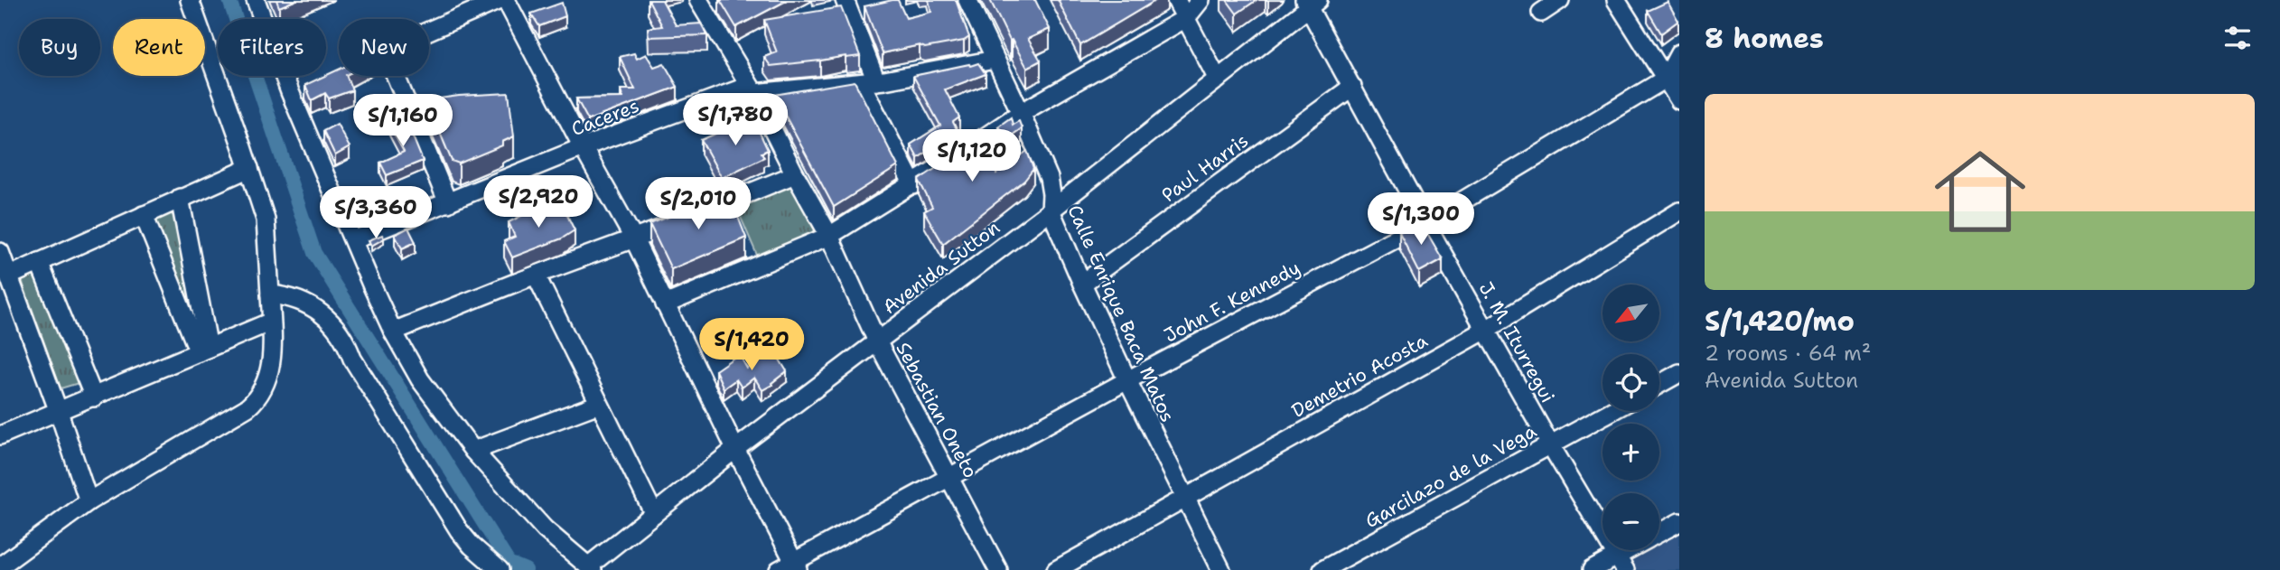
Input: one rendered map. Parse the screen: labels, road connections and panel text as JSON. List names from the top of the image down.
{
  "streets": {
    "street": [
      "Caceres",
      "Paul Harris",
      "Avenida Sutton",
      "John F. Kennedy",
      "Calle Enrique Baca Matos",
      "J. M. Iturregui",
      "Demetrio Acosta",
      "Sebastian Oneto",
      "Garcilazo de la Vega"
    ]
  },
  "crossings": [
    ["Caceres", "Calle Enrique Baca Matos"],
    ["Caceres", "Sebastian Oneto"],
    ["Paul Harris", "Calle Enrique Baca Matos"],
    ["Paul Harris", "J. M. Iturregui"],
    ["Avenida Sutton", "Calle Enrique Baca Matos"],
    ["Avenida Sutton", "J. M. Iturregui"],
    ["Avenida Sutton", "Sebastian Oneto"],
    ["John F. Kennedy", "Calle Enrique Baca Matos"],
    ["John F. Kennedy", "J. M. Iturregui"],
    ["John F. Kennedy", "Sebastian Oneto"],
    ["Calle Enrique Baca Matos", "Demetrio Acosta"],
    ["J. M. Iturregui", "Demetrio Acosta"],
    ["J. M. Iturregui", "Garcilazo de la Vega"]
  ],
  "north": "bottom left",
  "page": {
    "heading": "8 homes",
    "chip": [
      "Buy",
      "Rent",
      "Filters",
      "New"
    ],
    "list": [
      {
        "name": "S/1,420/mo",
        "note": "2 rooms · 64 m² · Avenida Sutton"
      }
    ],
    "price": [
      "S/1,780",
      "S/1,160",
      "S/1,120",
      "S/2,920",
      "S/2,010",
      "S/3,360",
      "S/1,300",
      "S/1,420"
    ],
    "map_buttons": ["+", "−"]
  }
}
